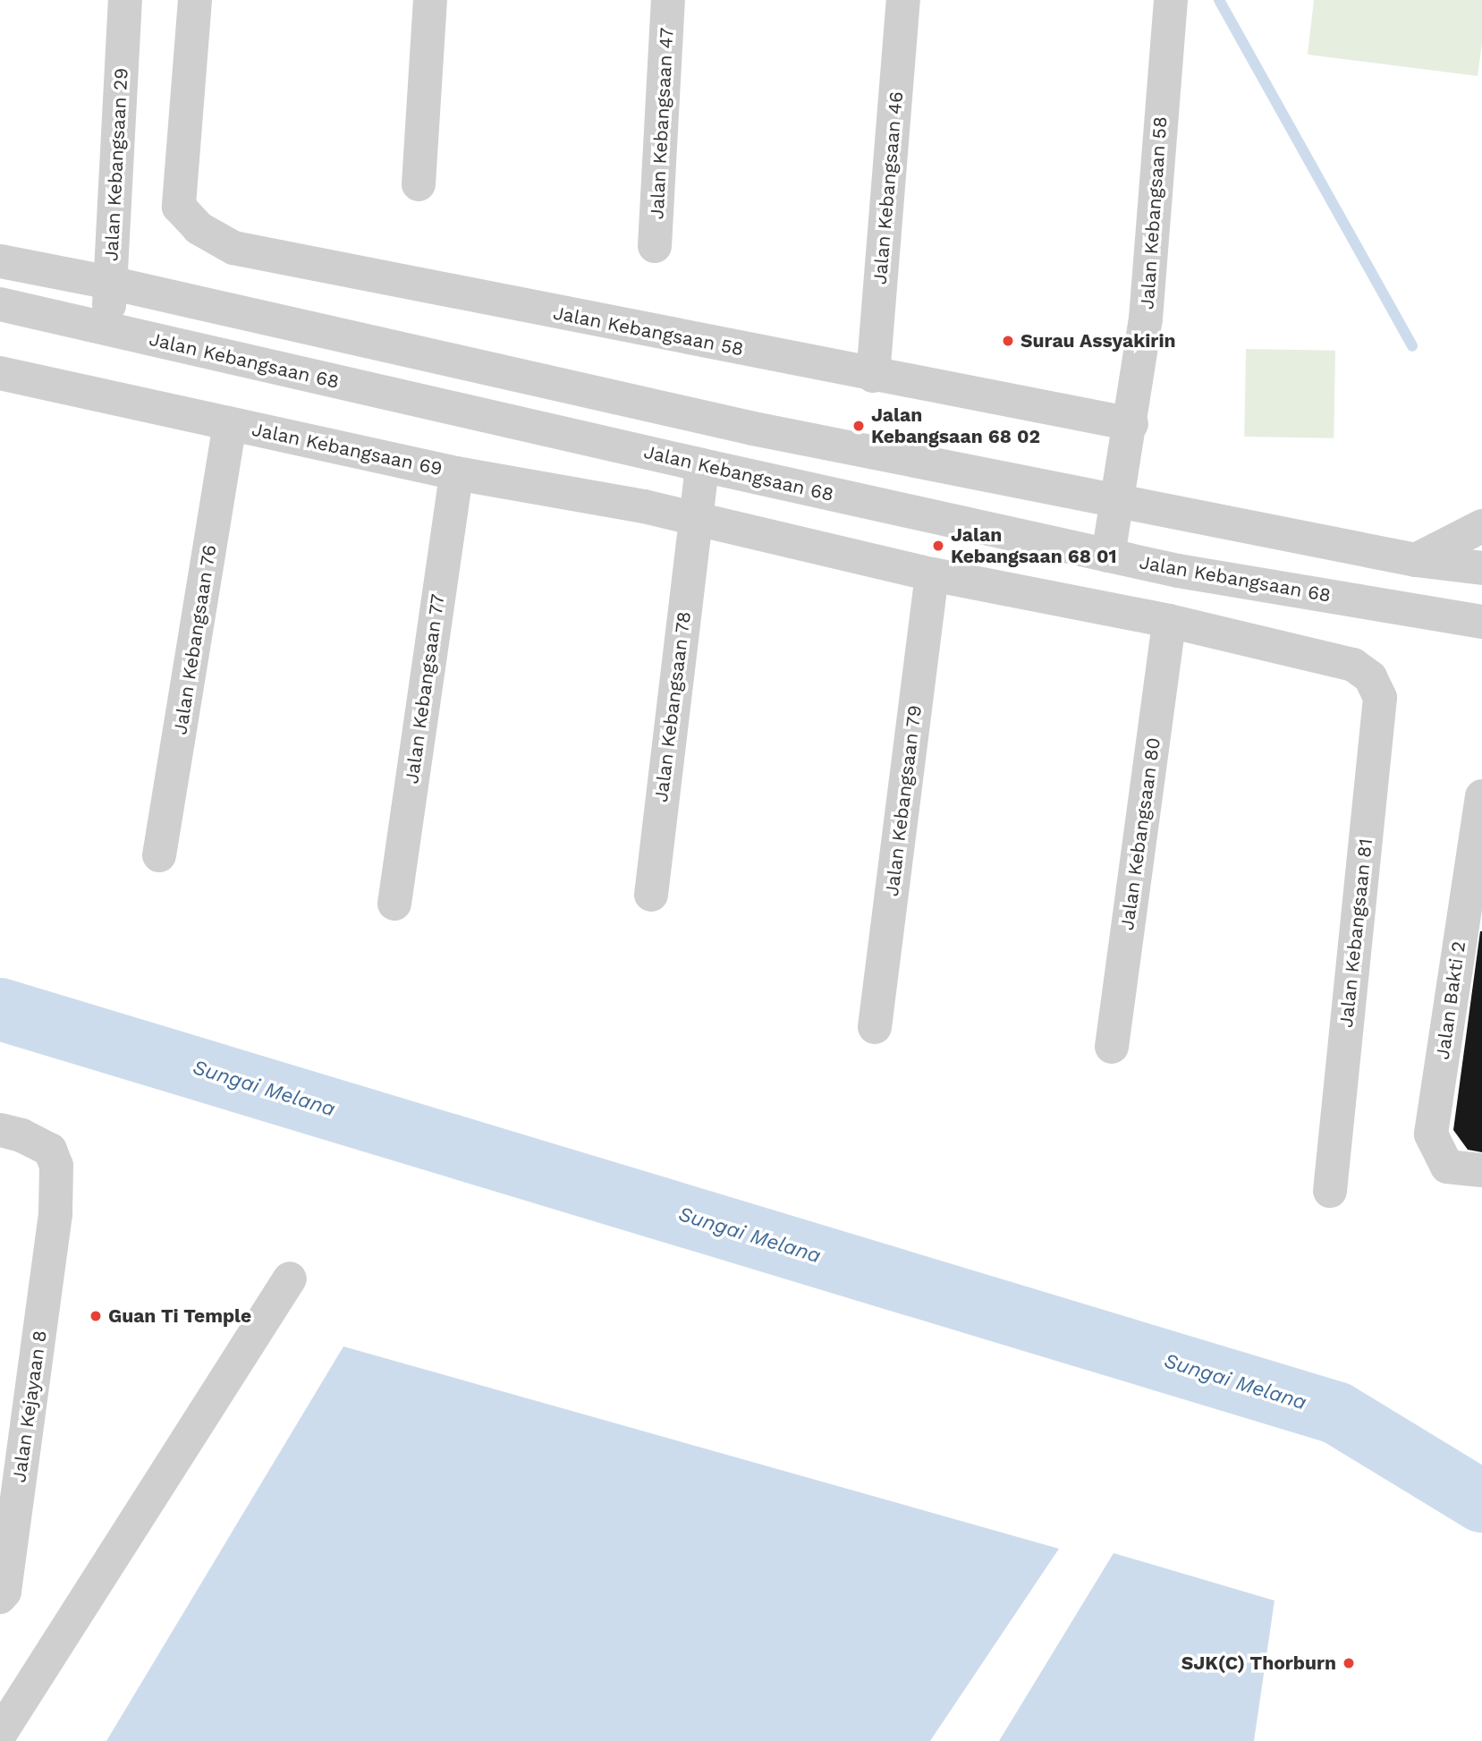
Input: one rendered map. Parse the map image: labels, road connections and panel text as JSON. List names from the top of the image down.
{
  "streets": {
    "street": [
      "Jalan Kebangsaan 47",
      "Jalan Kebangsaan 29",
      "Jalan Kebangsaan 46",
      "Jalan Kebangsaan 58",
      "Jalan Kebangsaan 68",
      "Jalan Kebangsaan 69",
      "Jalan Kebangsaan 76",
      "Jalan Kebangsaan 77",
      "Jalan Kebangsaan 78",
      "Jalan Kebangsaan 79",
      "Jalan Kebangsaan 80",
      "Jalan Kebangsaan 81",
      "Jalan Bakti 2",
      "Jalan Kejayaan 8"
    ]
  },
  "crossings": [
    ["Jalan Kebangsaan 29", "Jalan Kebangsaan 68"],
    ["Jalan Kebangsaan 46", "Jalan Kebangsaan 58"],
    ["Jalan Kebangsaan 58", "Jalan Kebangsaan 68"],
    ["Jalan Kebangsaan 68", "Jalan Kebangsaan 78"],
    ["Jalan Kebangsaan 69", "Jalan Kebangsaan 76"],
    ["Jalan Kebangsaan 69", "Jalan Kebangsaan 77"],
    ["Jalan Kebangsaan 69", "Jalan Kebangsaan 78"],
    ["Jalan Kebangsaan 69", "Jalan Kebangsaan 79"],
    ["Jalan Kebangsaan 69", "Jalan Kebangsaan 80"],
    ["Jalan Kebangsaan 69", "Jalan Kebangsaan 81"]
  ],
  "water": ["Sungai Melana"],
  "places": [
    "Surau Assyakirin",
    "Jalan Kebangsaan 68 02",
    "Jalan Kebangsaan 68 01",
    "Guan Ti Temple",
    "SJK(C) Thorburn"
  ]
}
